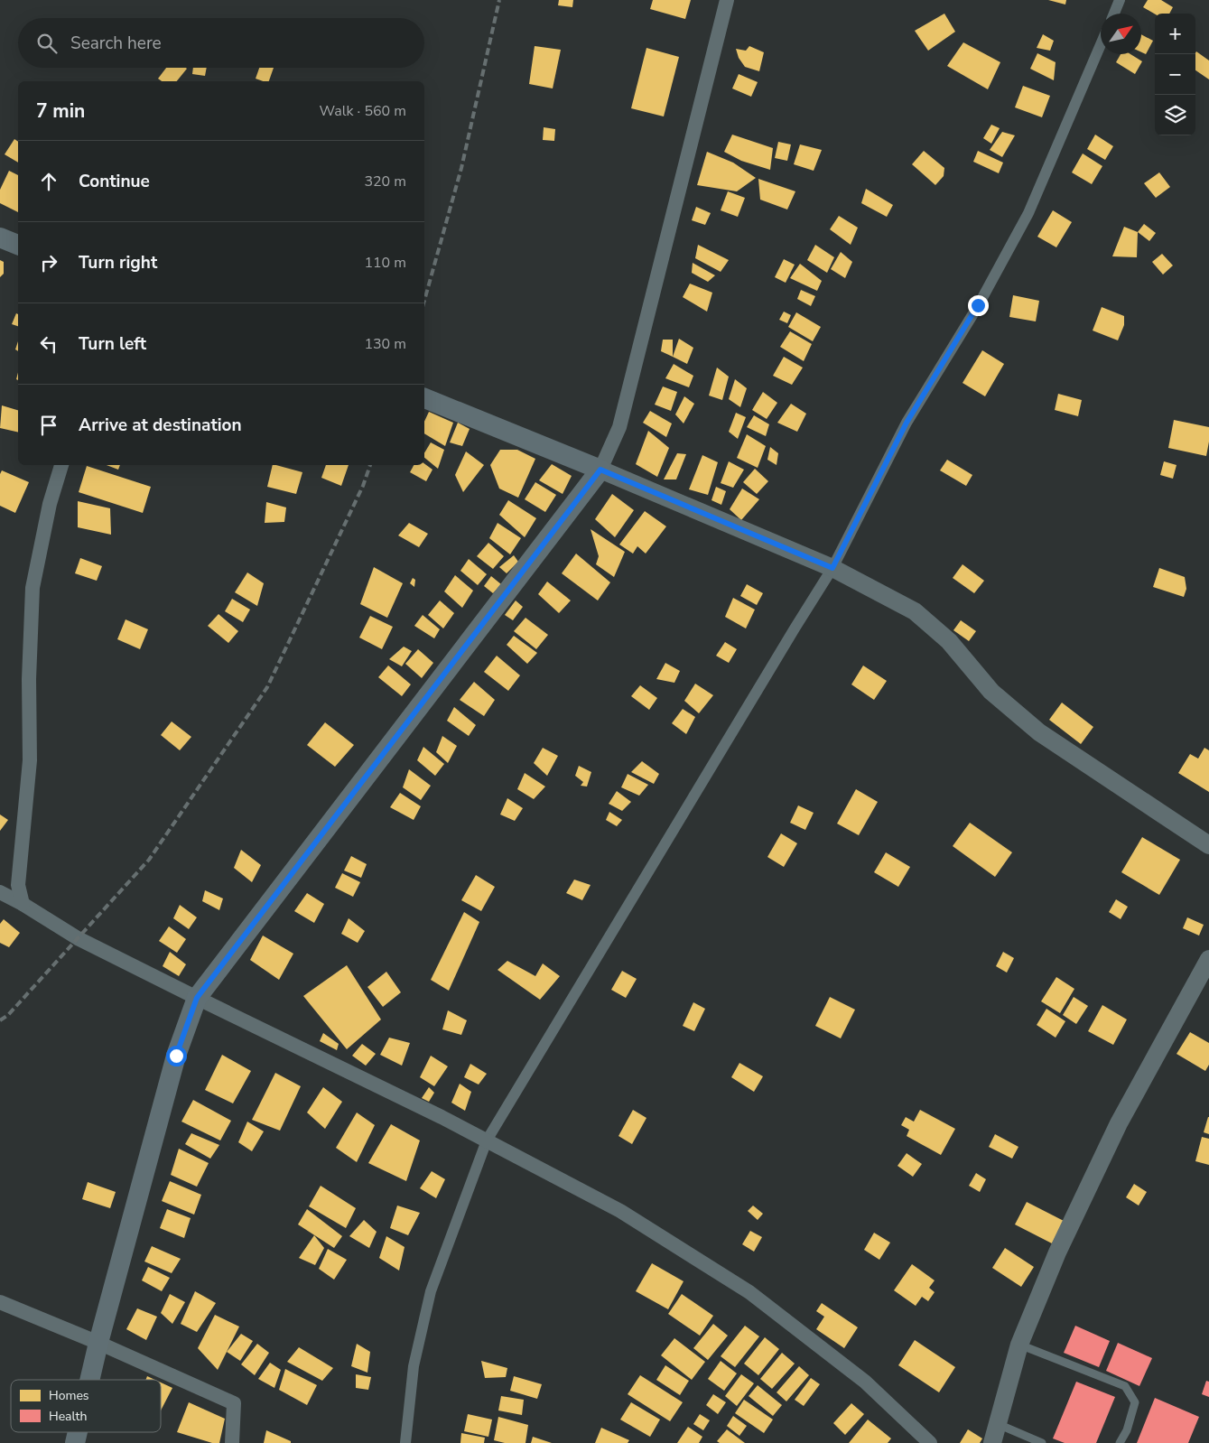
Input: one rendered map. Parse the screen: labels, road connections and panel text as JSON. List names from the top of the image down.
{
  "legend": ["Homes", "Health"],
  "north": "top right",
  "page": {
    "map_buttons": ["+", "−"],
    "search": "Search here",
    "heading": ["7 min", "Walk · 560 m"],
    "list": [
      ["Continue", "320 m"],
      ["Turn right", "110 m"],
      ["Turn left", "130 m"],
      "Arrive at destination"
    ]
  }
}
